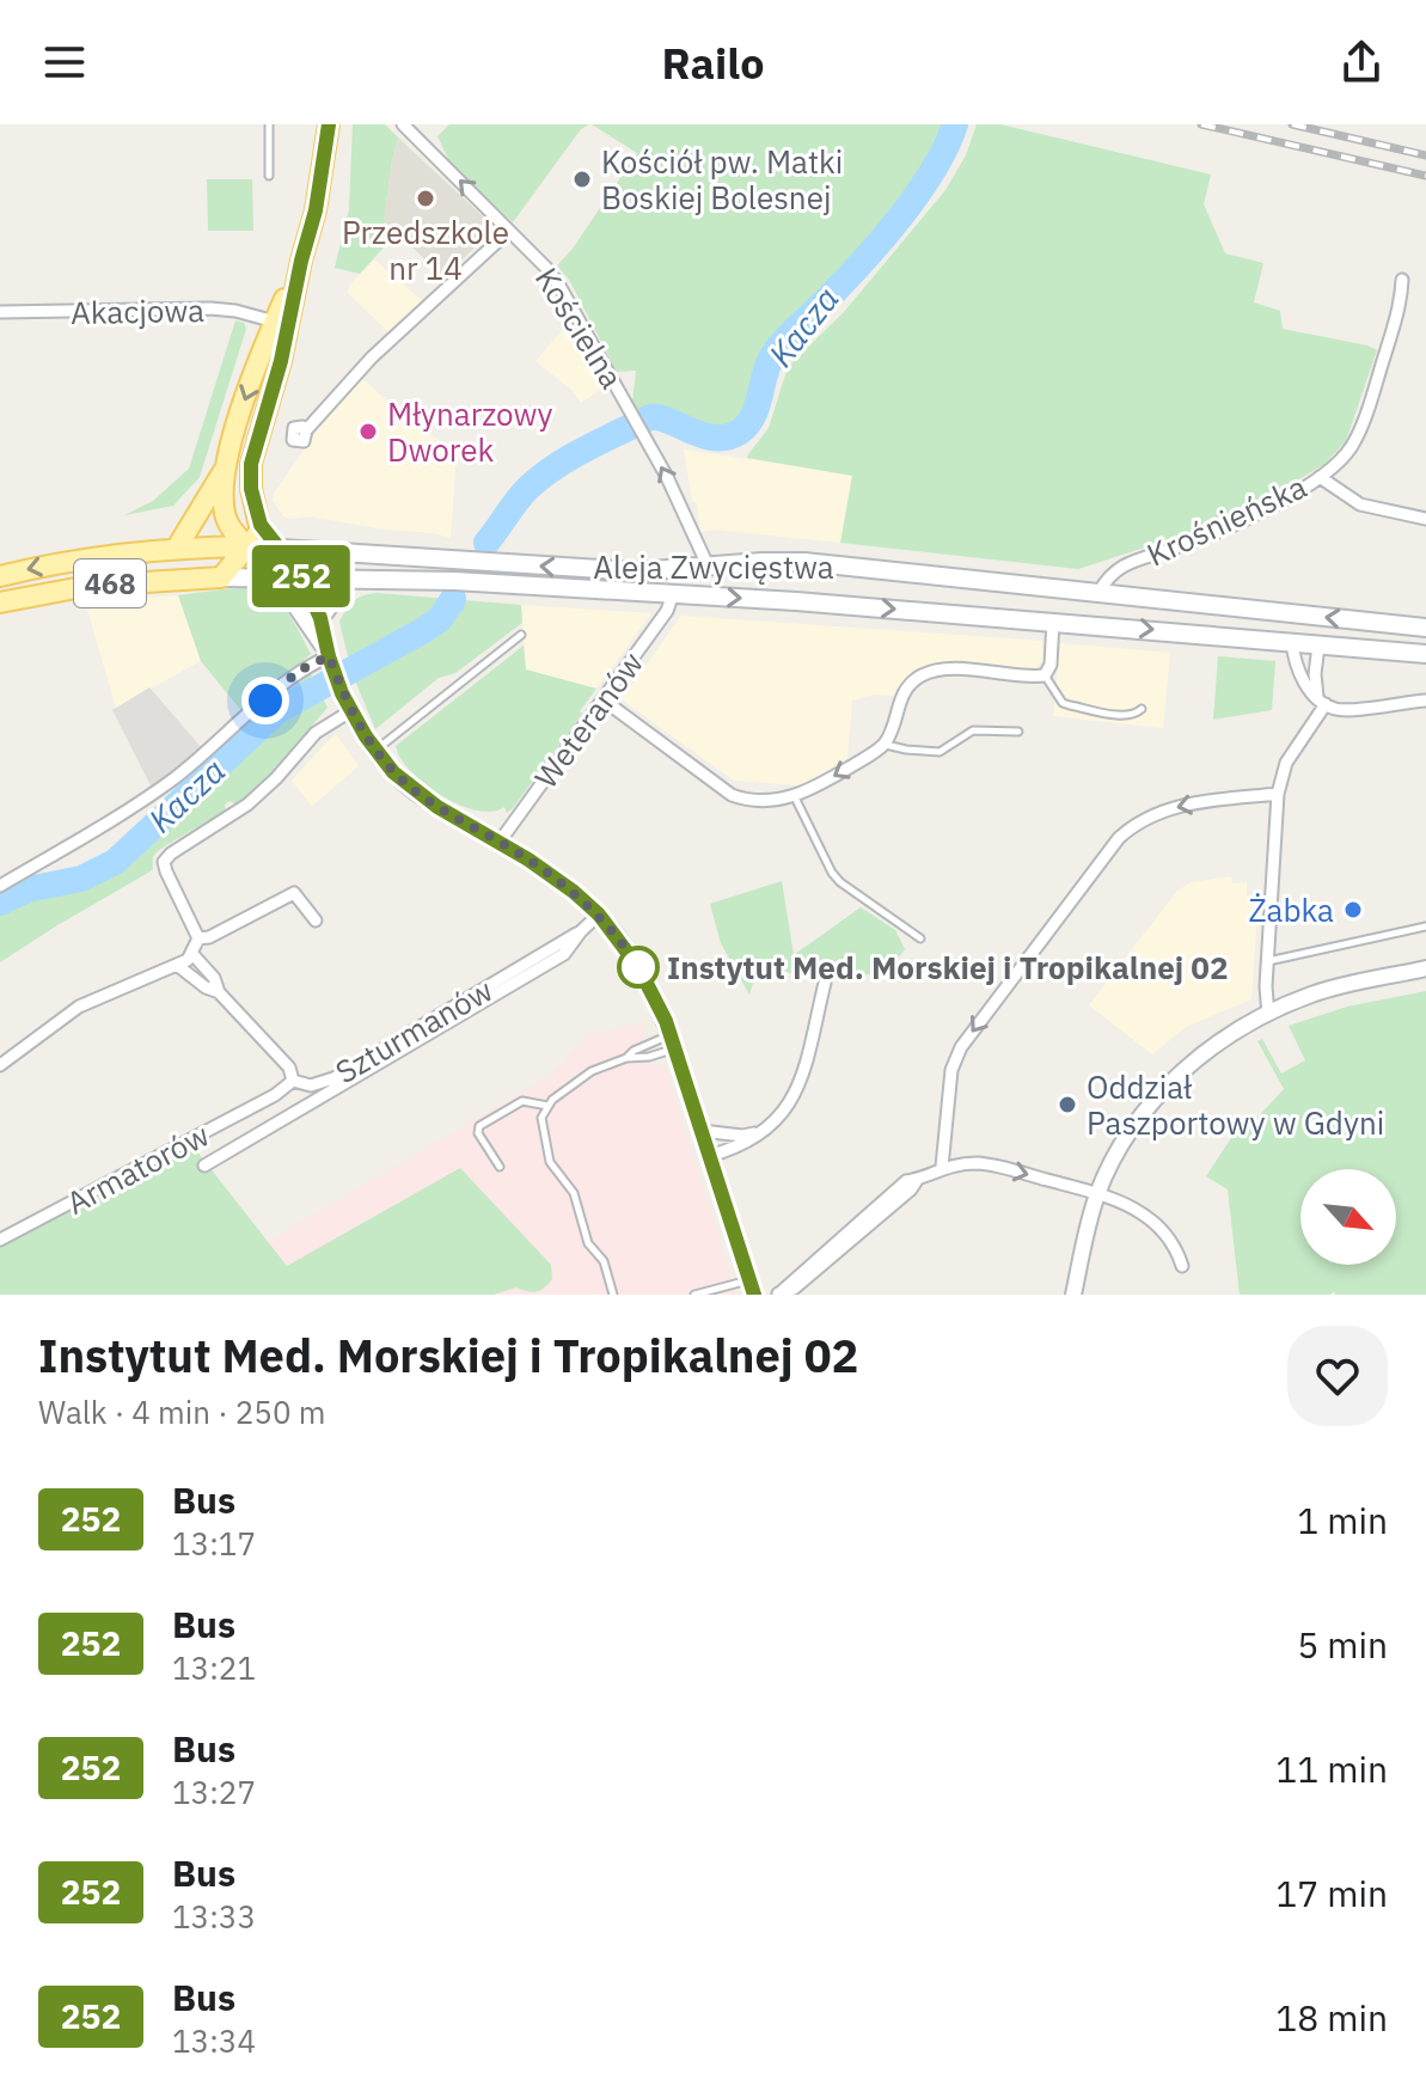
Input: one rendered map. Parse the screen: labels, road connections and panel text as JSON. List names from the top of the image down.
{
  "streets": {
    "main road": ["Aleja Zwycięstwa", "468"],
    "street": [
      "Akacjowa",
      "Kościelna",
      "Krośnieńska",
      "Weteranów",
      "Szturmanów",
      "Armatorów"
    ]
  },
  "crossings": [
    ["Kościelna", "Aleja Zwycięstwa"],
    ["Krośnieńska", "Aleja Zwycięstwa"],
    ["Aleja Zwycięstwa", "Weteranów"],
    ["Szturmanów", "Armatorów"]
  ],
  "one_way": ["Kościelna"],
  "water": ["Kacza"],
  "places": [
    "Kościół pw. Matki Boskiej Bolesnej",
    "Przedszkole nr 14",
    "Młynarzowy Dworek",
    "Żabka",
    "Instytut Med. Morskiej i Tropikalnej 02",
    "Oddział Paszportowy w Gdyni"
  ],
  "lines": ["bus line 252"],
  "north": "bottom right",
  "page": {
    "header": "Railo",
    "on_map": "252",
    "heading": ["Instytut Med. Morskiej i Tropikalnej 02", "Walk · 4 min · 250 m"],
    "list": [
      {
        "mark": "252",
        "name": "Bus",
        "note": "13:17",
        "value": "1 min"
      },
      {
        "mark": "252",
        "name": "Bus",
        "note": "13:21",
        "value": "5 min"
      },
      {
        "mark": "252",
        "name": "Bus",
        "note": "13:27",
        "value": "11 min"
      },
      {
        "mark": "252",
        "name": "Bus",
        "note": "13:33",
        "value": "17 min"
      },
      {
        "mark": "252",
        "name": "Bus",
        "note": "13:34",
        "value": "18 min"
      }
    ]
  }
}
